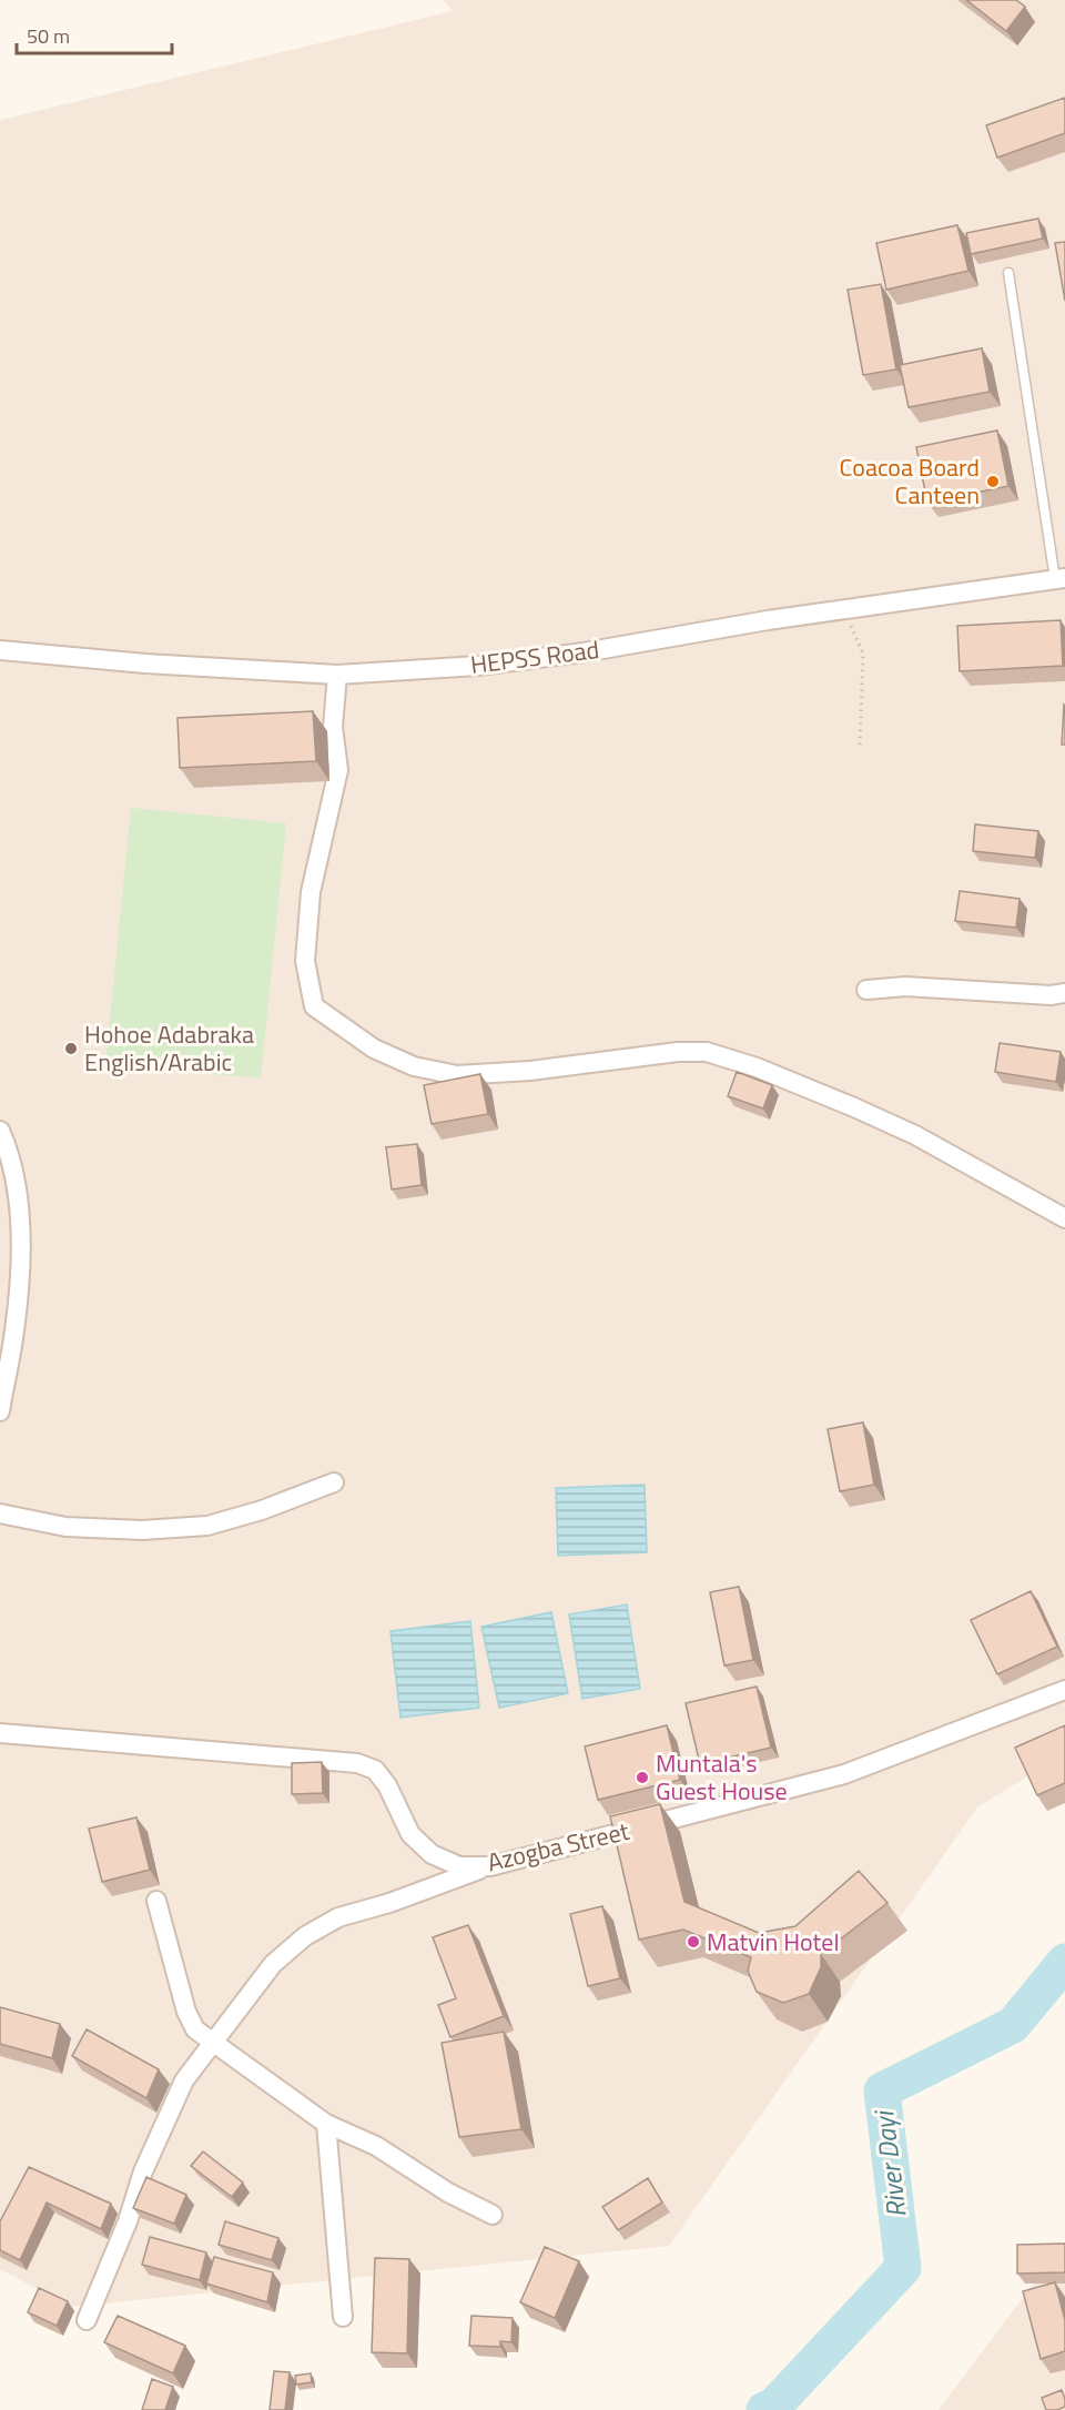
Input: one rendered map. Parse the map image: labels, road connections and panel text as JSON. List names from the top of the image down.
{
  "streets": {
    "street": ["HEPSS Road", "Azogba Street"]
  },
  "water": ["River Dayi"],
  "places": [
    "Coacoa Board Canteen",
    "Hohoe Adabraka English/Arabic",
    "Muntala's Guest House",
    "Matvin Hotel"
  ],
  "scale_bar": "50 m"
}
